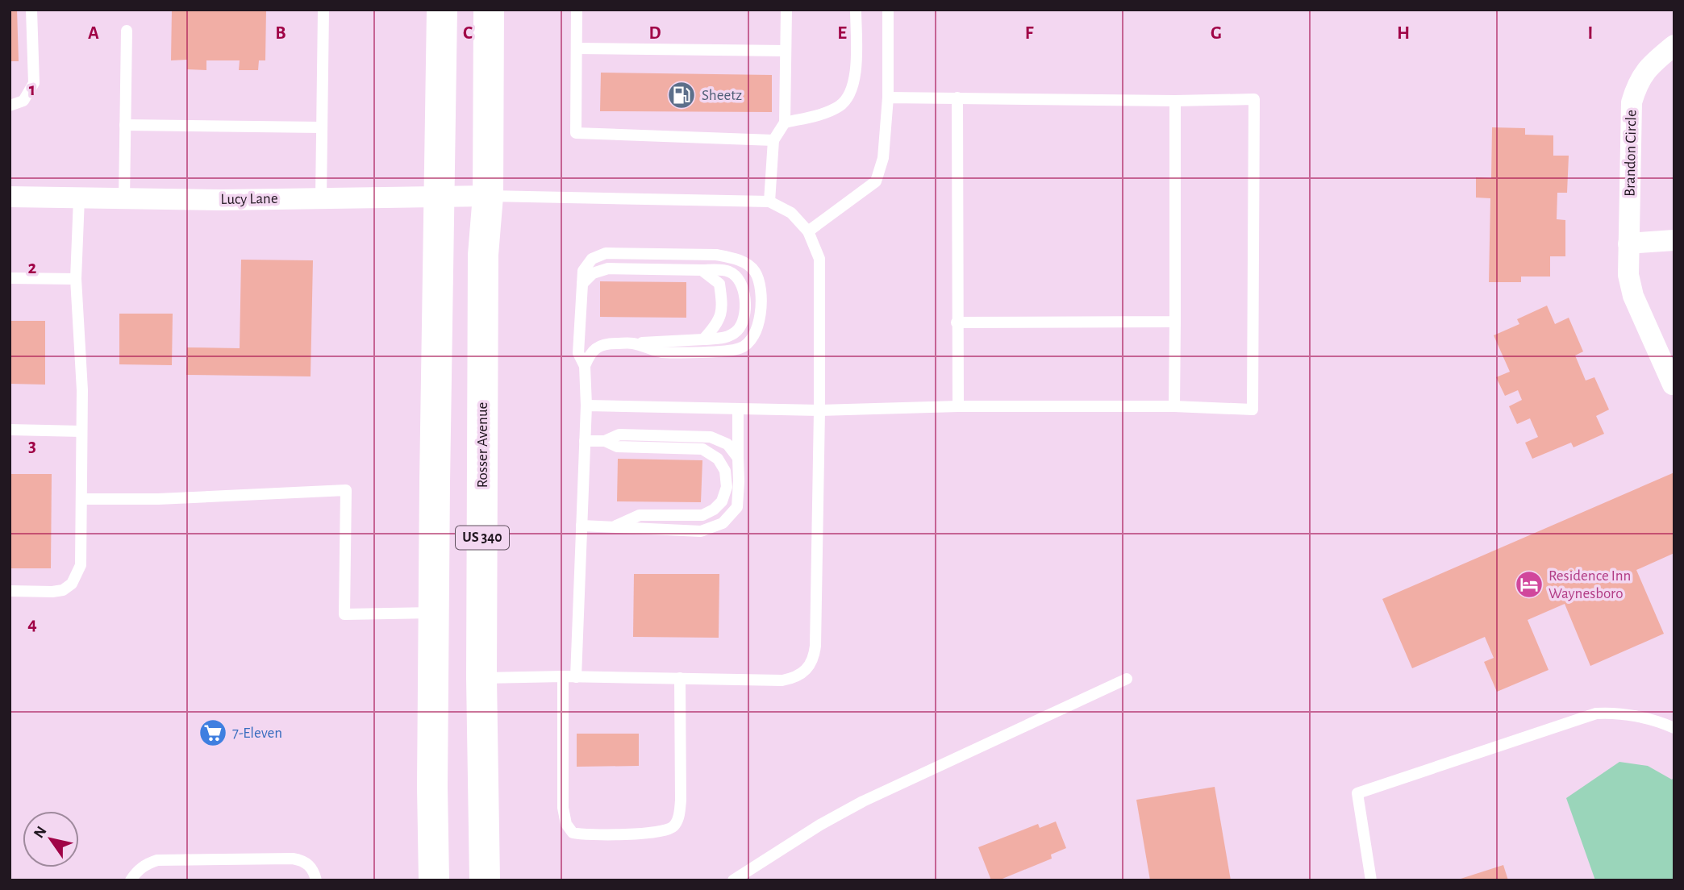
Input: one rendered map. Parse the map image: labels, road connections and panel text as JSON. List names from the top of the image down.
{
  "streets": {
    "main road": ["Rosser Avenue", "US 340"],
    "street": ["Brandon Circle", "Lucy Lane"]
  },
  "crossings": [
    ["Lucy Lane", "Rosser Avenue"],
    ["Lucy Lane", "US 340"]
  ],
  "places": {
    "fuel station": ["Sheetz"],
    "hotel": ["Residence Inn Waynesboro"],
    "supermarket": ["7-Eleven"]
  },
  "north": "top left",
  "grid": {
    "columns": [
      "A",
      "B",
      "C",
      "D",
      "E",
      "F",
      "G",
      "H",
      "I"
    ],
    "rows": [
      "1",
      "2",
      "3",
      "4"
    ]
  }
}
